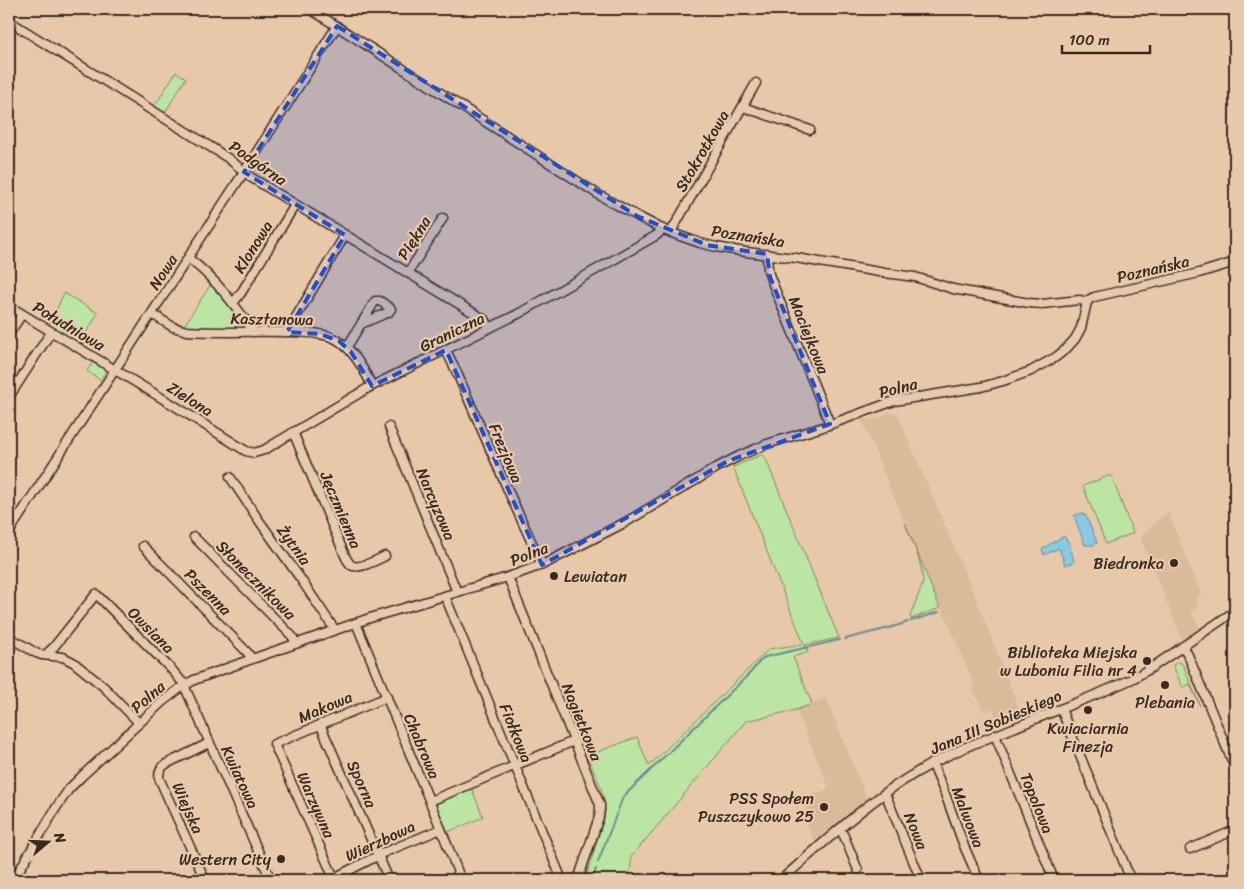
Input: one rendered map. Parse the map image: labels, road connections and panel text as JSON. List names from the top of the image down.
{
  "streets": {
    "street": [
      "Stokrotkowa",
      "Podgórna",
      "Poznańska",
      "Piękna",
      "Klonowa",
      "Nowa",
      "Kasztanowa",
      "Południowa",
      "Graniczna",
      "Maciejkowa",
      "Polna",
      "Zielona",
      "Frezjowa",
      "Narcyzowa",
      "Jęczmienna",
      "Żytnia",
      "Słonecznikowa",
      "Pszenna",
      "Owsiana",
      "Makowa",
      "Nagietkowa",
      "Jana III Sobieskiego",
      "Fiołkowa",
      "Chabrowa",
      "Kwiatowa",
      "Sporna",
      "Topolowa",
      "Warzywna",
      "Wiejska",
      "Malwowa",
      "Wierzbowa"
    ]
  },
  "crossings": [
    ["Stokrotkowa", "Poznańska"],
    ["Stokrotkowa", "Graniczna"],
    ["Podgórna", "Piękna"],
    ["Podgórna", "Klonowa"],
    ["Podgórna", "Nowa"],
    ["Podgórna", "Graniczna"],
    ["Poznańska", "Nowa"],
    ["Poznańska", "Graniczna"],
    ["Poznańska", "Maciejkowa"],
    ["Poznańska", "Polna"],
    ["Nowa", "Kasztanowa"],
    ["Nowa", "Południowa"],
    ["Nowa", "Zielona"],
    ["Nowa", "Jana III Sobieskiego"],
    ["Kasztanowa", "Graniczna"],
    ["Południowa", "Zielona"],
    ["Graniczna", "Zielona"],
    ["Graniczna", "Frezjowa"],
    ["Graniczna", "Jęczmienna"],
    ["Maciejkowa", "Polna"],
    ["Polna", "Frezjowa"],
    ["Polna", "Narcyzowa"],
    ["Polna", "Żytnia"],
    ["Polna", "Słonecznikowa"],
    ["Polna", "Pszenna"],
    ["Polna", "Owsiana"],
    ["Polna", "Nagietkowa"],
    ["Polna", "Fiołkowa"],
    ["Polna", "Chabrowa"],
    ["Polna", "Kwiatowa"],
    ["Owsiana", "Kwiatowa"],
    ["Makowa", "Chabrowa"],
    ["Makowa", "Sporna"],
    ["Makowa", "Warzywna"],
    ["Jana III Sobieskiego", "Topolowa"],
    ["Jana III Sobieskiego", "Malwowa"],
    ["Chabrowa", "Wierzbowa"],
    ["Kwiatowa", "Wiejska"],
    ["Sporna", "Wierzbowa"],
    ["Warzywna", "Wierzbowa"]
  ],
  "places": [
    "Biedronka",
    "Lewiatan",
    "Biblioteka Miejska w Luboniu Filia nr 4",
    "Plebania",
    "Kwiaciarnia Finezja",
    "PSS Społem Puszczykowo 25",
    "Western City"
  ],
  "scale_bar": "100 m",
  "north": "right"
}
